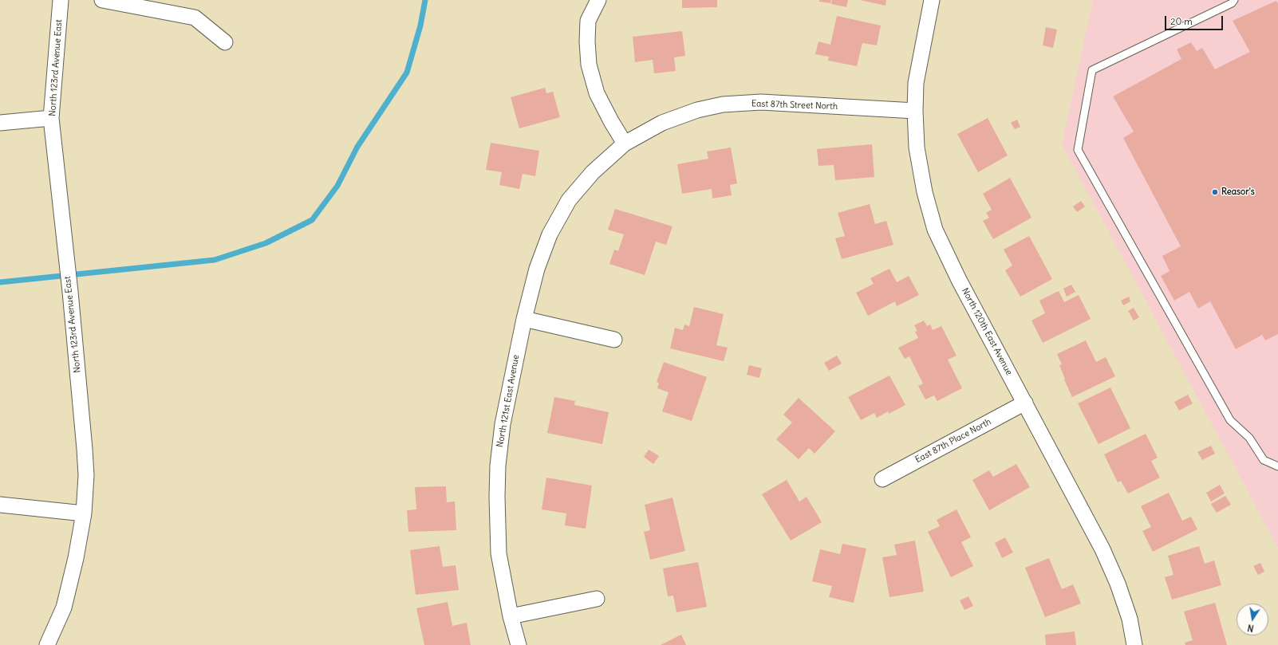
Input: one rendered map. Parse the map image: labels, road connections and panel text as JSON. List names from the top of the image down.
{
  "streets": {
    "street": [
      "North 123rd Avenue East",
      "East 87th Street North",
      "North 120th East Avenue",
      "North 121st East Avenue",
      "East 87th Place North"
    ]
  },
  "crossings": [
    ["East 87th Street North", "North 120th East Avenue"],
    ["East 87th Street North", "North 121st East Avenue"],
    ["North 120th East Avenue", "East 87th Place North"]
  ],
  "places": ["Reasor's"],
  "scale_bar": "20 m",
  "north": "bottom"
}
